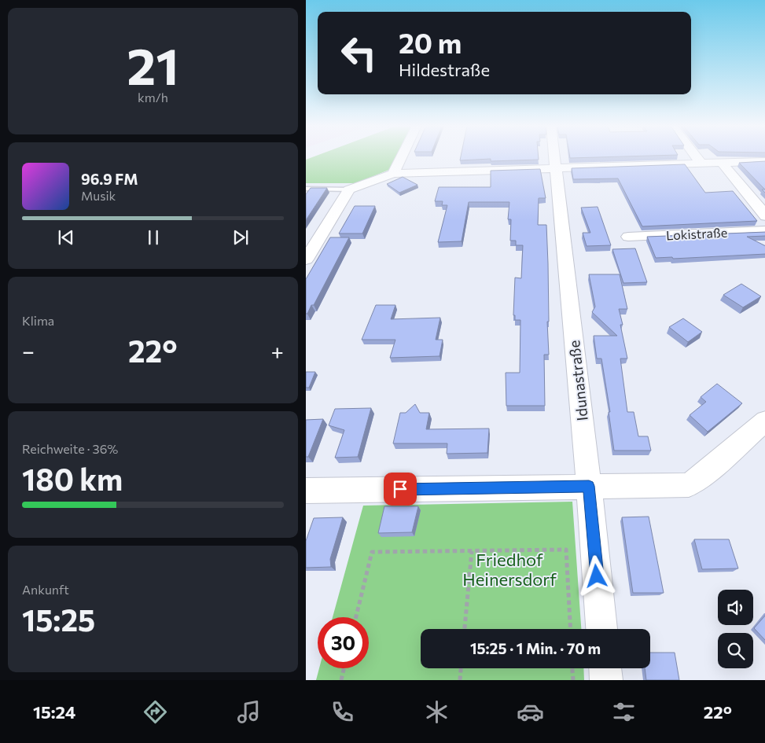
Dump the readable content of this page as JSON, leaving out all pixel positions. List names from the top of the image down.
{
  "streets": {
    "street": ["Lokistraße", "Idunastraße"]
  },
  "parks": ["Friedhof Heinersdorf"],
  "page": {
    "tile": [
      ["21", "km/h"],
      "Klima",
      ["Reichweite · 36%", "180 km"],
      ["Ankunft", "15:25"]
    ],
    "turn": ["20 m", "Hildestraße"],
    "song": ["96.9 FM", "Musik"],
    "heat": ["−", "22°", "+"],
    "limit": "30",
    "trip": "15:25 · 1 Min. · 70 m",
    "tabs": ["15:24", "22°"]
  }
}
